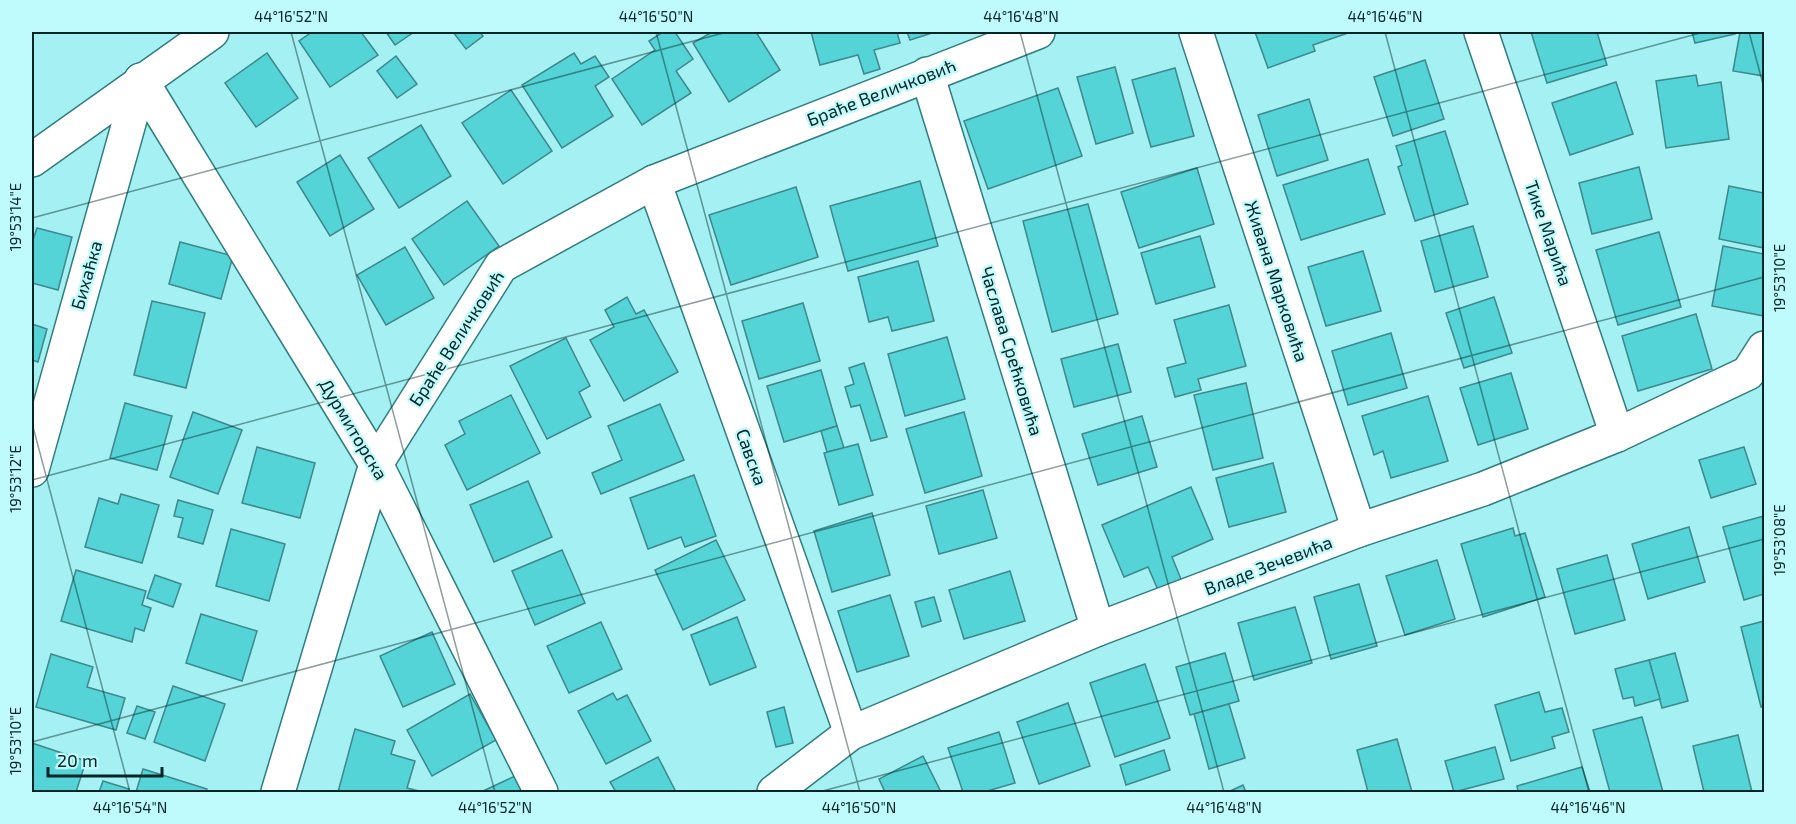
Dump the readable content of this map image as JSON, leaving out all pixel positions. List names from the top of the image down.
{
  "streets": {
    "street": [
      "Браће Величковић",
      "Тике Марића",
      "Бихаћка",
      "Живана Марковића",
      "Часлава Срећковића",
      "Дурмиторска",
      "Савска",
      "Владе Зечевића"
    ]
  },
  "crossings": [
    ["Браће Величковић", "Часлава Срећковића"],
    ["Браће Величковић", "Дурмиторска"],
    ["Браће Величковић", "Савска"],
    ["Тике Марића", "Владе Зечевића"],
    ["Бихаћка", "Дурмиторска"],
    ["Живана Марковића", "Владе Зечевића"],
    ["Часлава Срећковића", "Владе Зечевића"],
    ["Савска", "Владе Зечевића"]
  ],
  "scale_bar": "20 m",
  "coordinates": [
    "44°16'52\"N",
    "44°16'50\"N",
    "44°16'48\"N",
    "44°16'46\"N",
    "19°53'14\"E",
    "19°53'10\"E",
    "19°53'12\"E",
    "19°53'08\"E",
    "44°16'54\"N"
  ]
}
